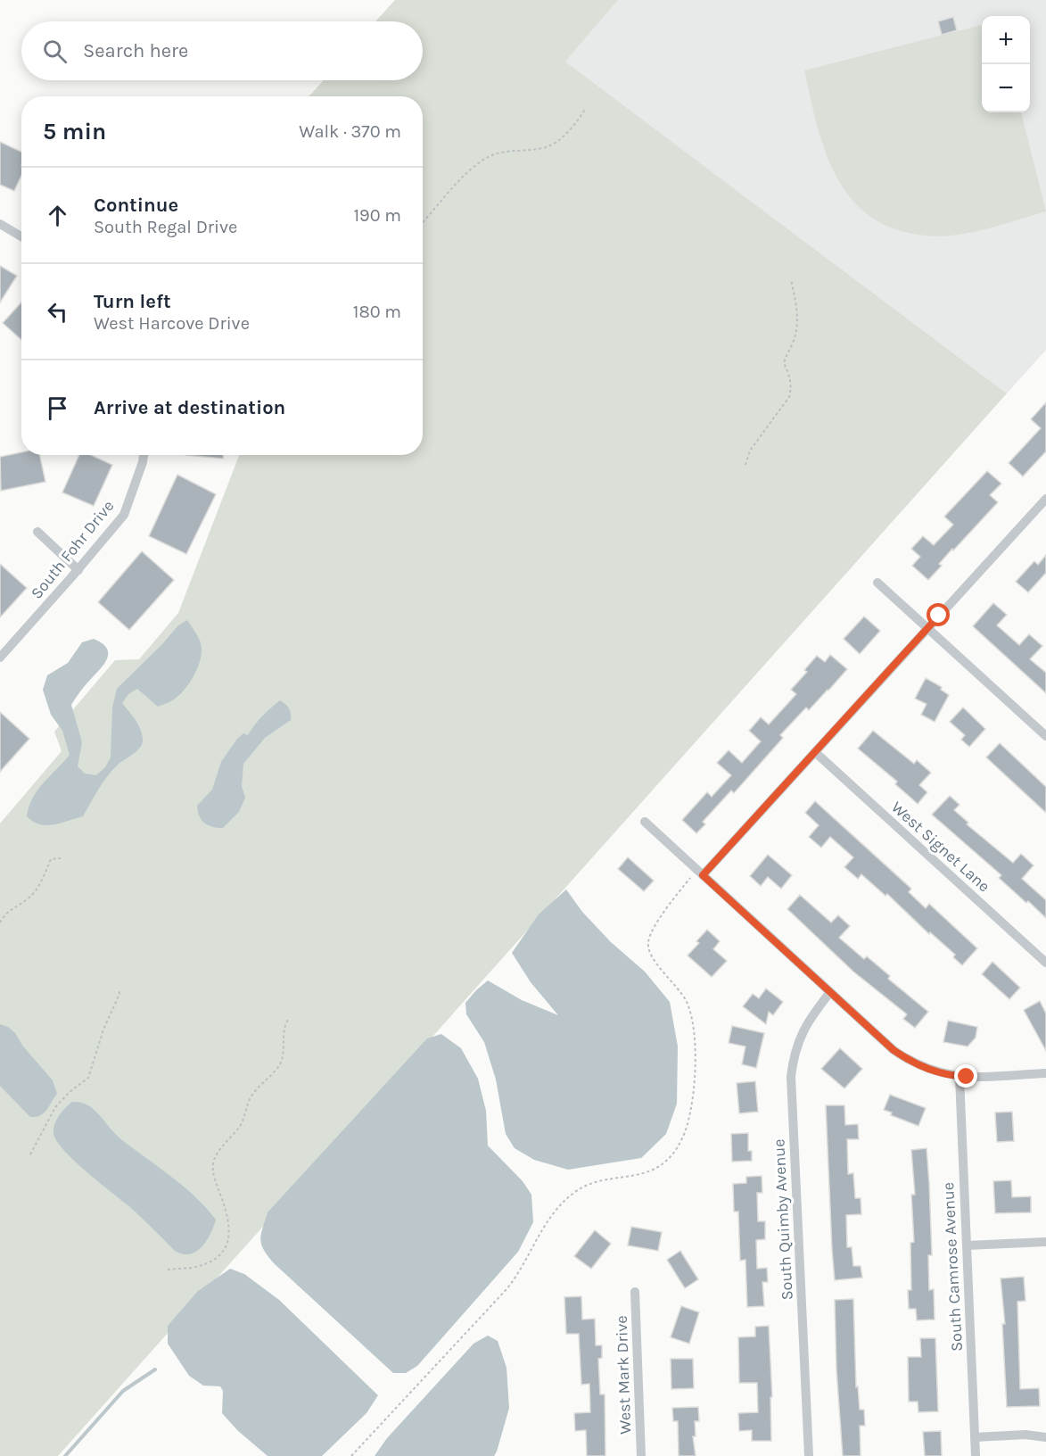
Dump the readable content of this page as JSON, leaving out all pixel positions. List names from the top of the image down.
{
  "streets": {
    "street": [
      "South Fohr Drive",
      "West Signet Lane",
      "South Quimby Avenue",
      "South Camrose Avenue",
      "West Mark Drive"
    ]
  },
  "page": {
    "map_buttons": ["+", "−"],
    "search": "Search here",
    "heading": ["5 min", "Walk · 370 m"],
    "list": [
      ["Continue", "South Regal Drive", "190 m"],
      ["Turn left", "West Harcove Drive", "180 m"],
      "Arrive at destination"
    ]
  }
}
